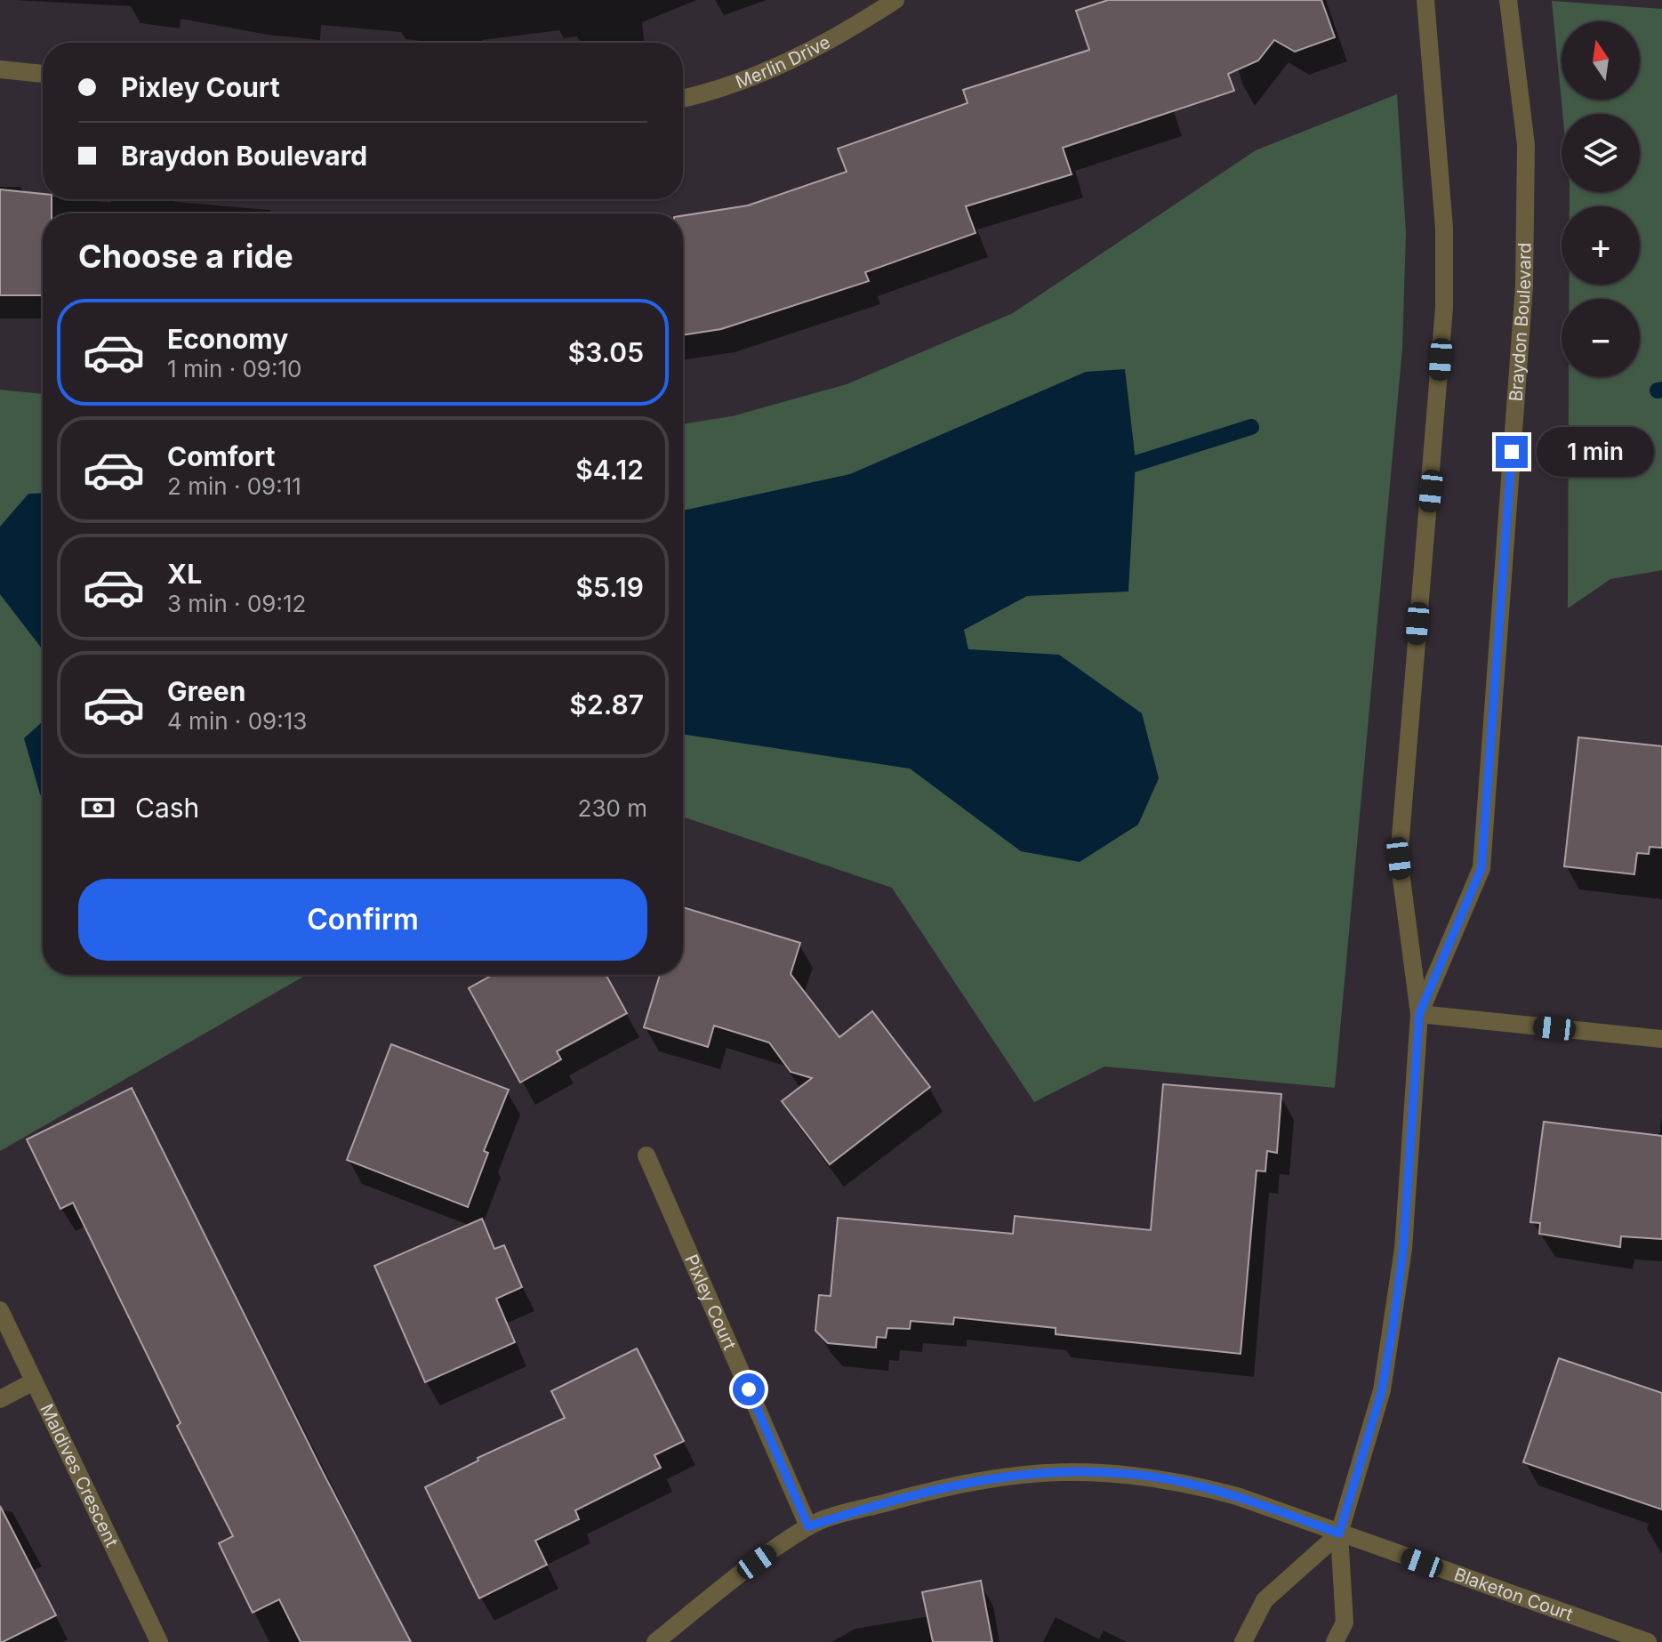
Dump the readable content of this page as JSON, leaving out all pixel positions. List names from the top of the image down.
{
  "streets": {
    "street": [
      "Merlin Drive",
      "Braydon Boulevard",
      "Pixley Court",
      "Maldives Crescent",
      "Blaketon Court"
    ]
  },
  "crossings": [
    ["Braydon Boulevard", "Blaketon Court"],
    ["Pixley Court", "Blaketon Court"]
  ],
  "north": "top",
  "page": {
    "map_buttons": ["+", "−"],
    "banner": ["Pixley Court", "Braydon Boulevard"],
    "heading": "Choose a ride",
    "list": [
      {
        "name": "Economy",
        "note": "1 min · 09:10",
        "value": "$3.05"
      },
      {
        "name": "Comfort",
        "note": "2 min · 09:11",
        "value": "$4.12"
      },
      {
        "name": "XL",
        "note": "3 min · 09:12",
        "value": "$5.19"
      },
      {
        "name": "Green",
        "note": "4 min · 09:13",
        "value": "$2.87"
      }
    ],
    "bubble": "1 min",
    "pay": ["Cash", "230 m"],
    "buttons": "Confirm"
  }
}
